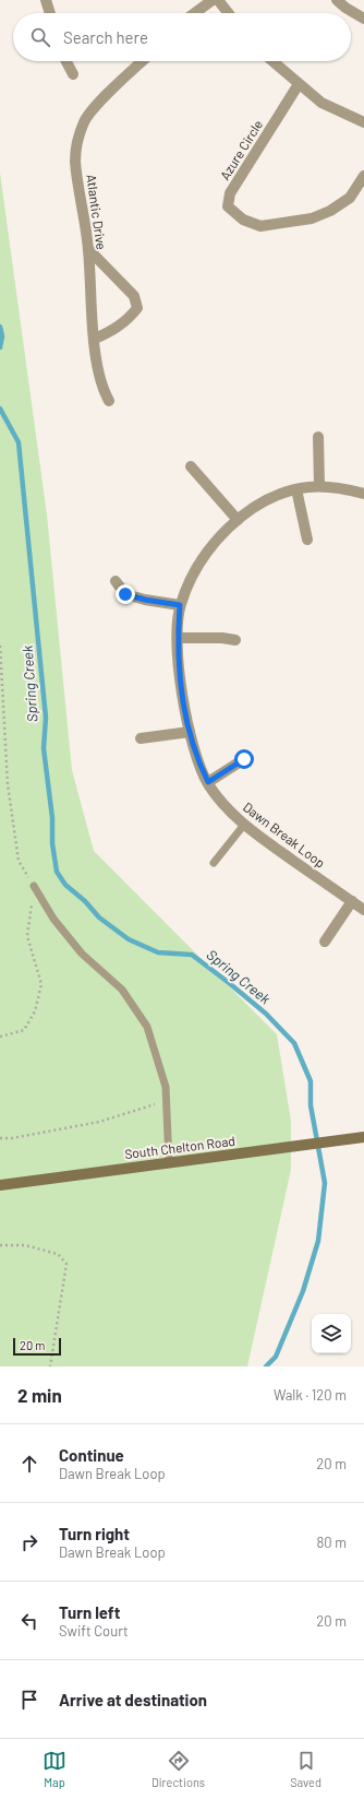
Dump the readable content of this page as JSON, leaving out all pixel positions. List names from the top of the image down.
{
  "streets": {
    "main road": ["South Chelton Road"],
    "street": ["Azure Circle", "Atlantic Drive", "Dawn Break Loop"]
  },
  "water": ["Spring Creek"],
  "scale_bar": "20 m",
  "page": {
    "search": "Search here",
    "scale": "20 m",
    "heading": ["2 min", "Walk · 120 m"],
    "list": [
      ["Continue", "Dawn Break Loop", "20 m"],
      ["Turn right", "Dawn Break Loop", "80 m"],
      ["Turn left", "Swift Court", "20 m"],
      "Arrive at destination"
    ],
    "nav": ["Map", "Directions", "Saved"]
  }
}
